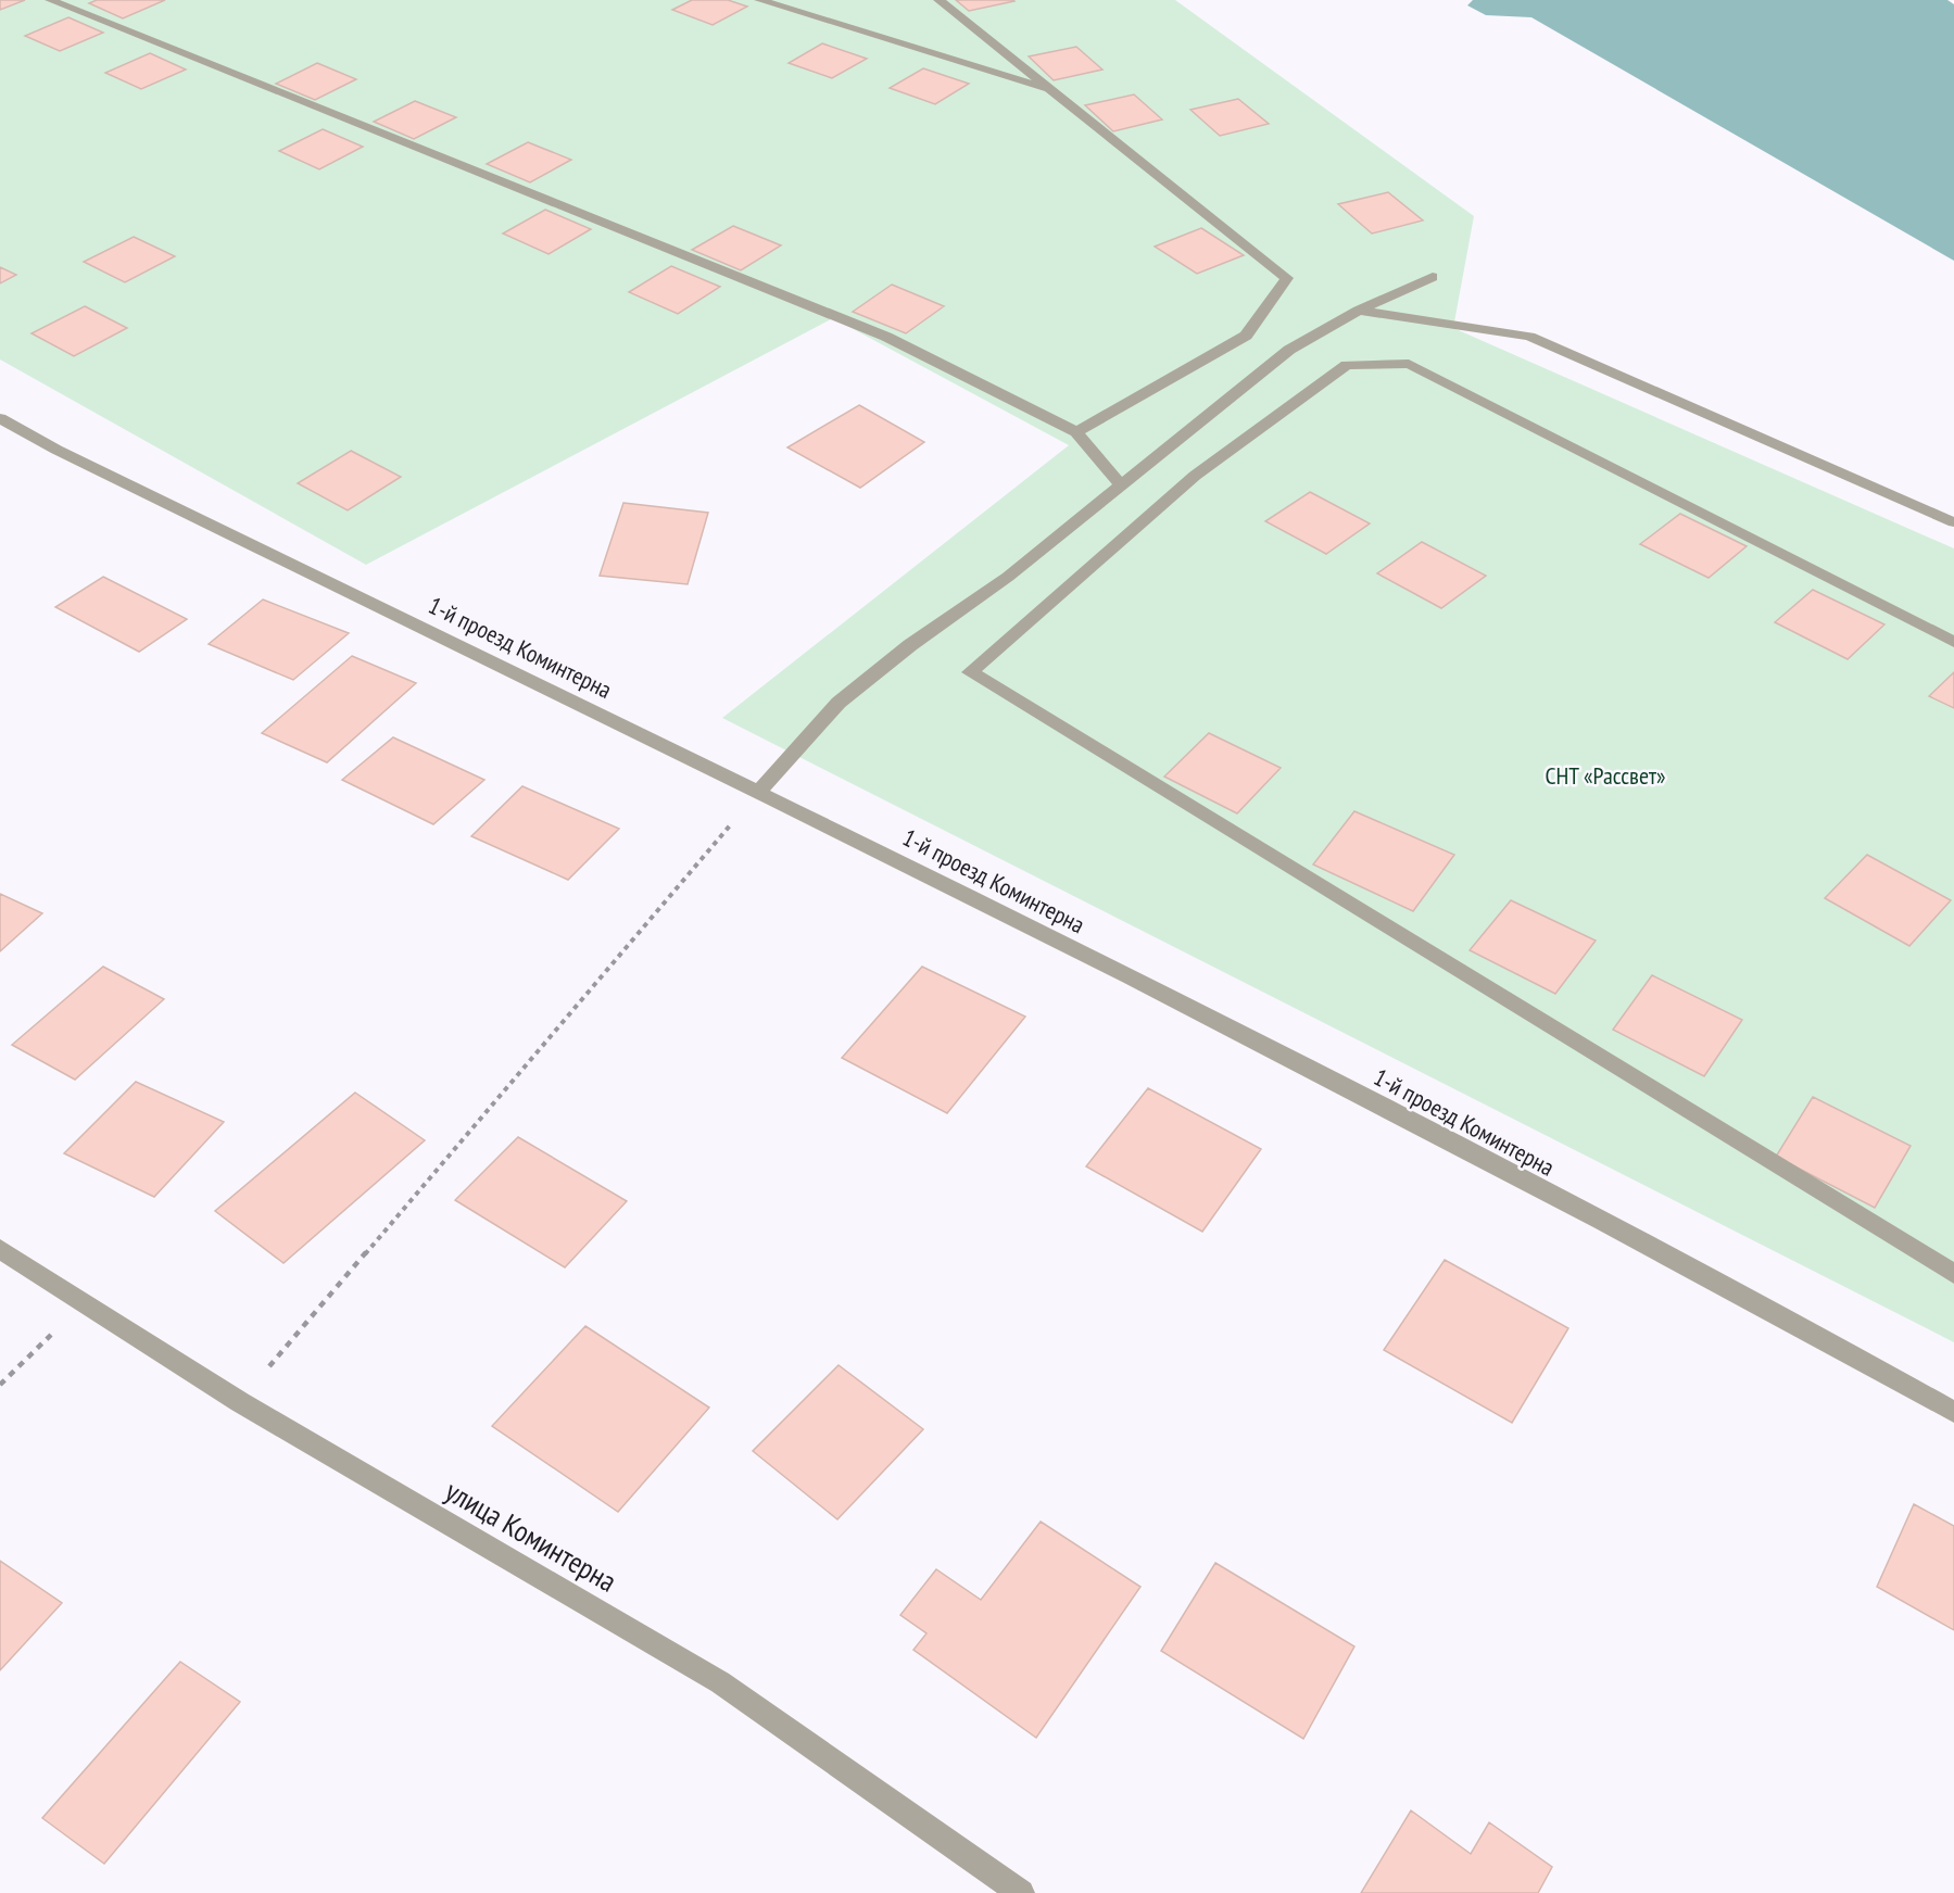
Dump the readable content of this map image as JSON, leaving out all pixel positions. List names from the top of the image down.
{
  "streets": {
    "street": ["1-й проезд Коминтерна", "улица Коминтерна"]
  },
  "parks": ["СНТ «Рассвет»"]
}
